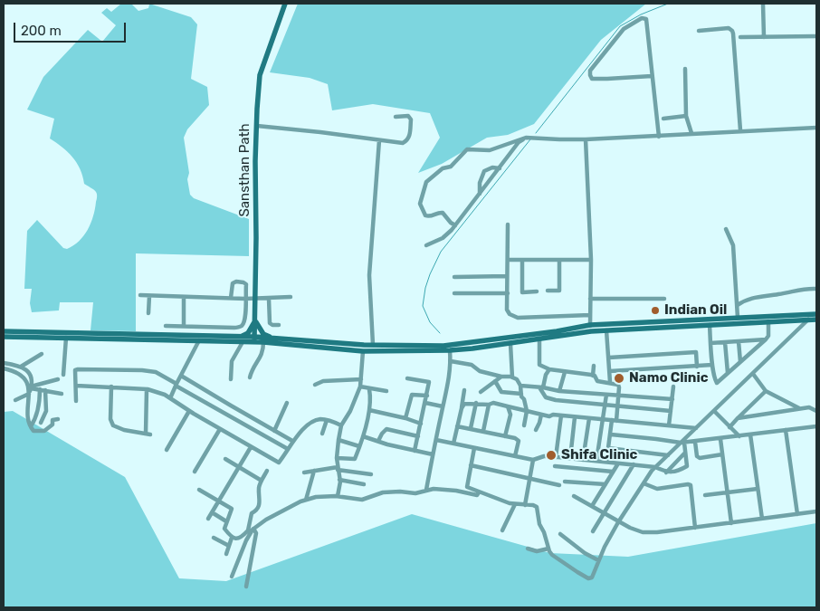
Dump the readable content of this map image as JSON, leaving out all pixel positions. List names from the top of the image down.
{
  "streets": {
    "main road": ["Sansthan Path"]
  },
  "places": ["Indian Oil", "Namo Clinic", "Shifa Clinic"],
  "scale_bar": "200 m"
}
